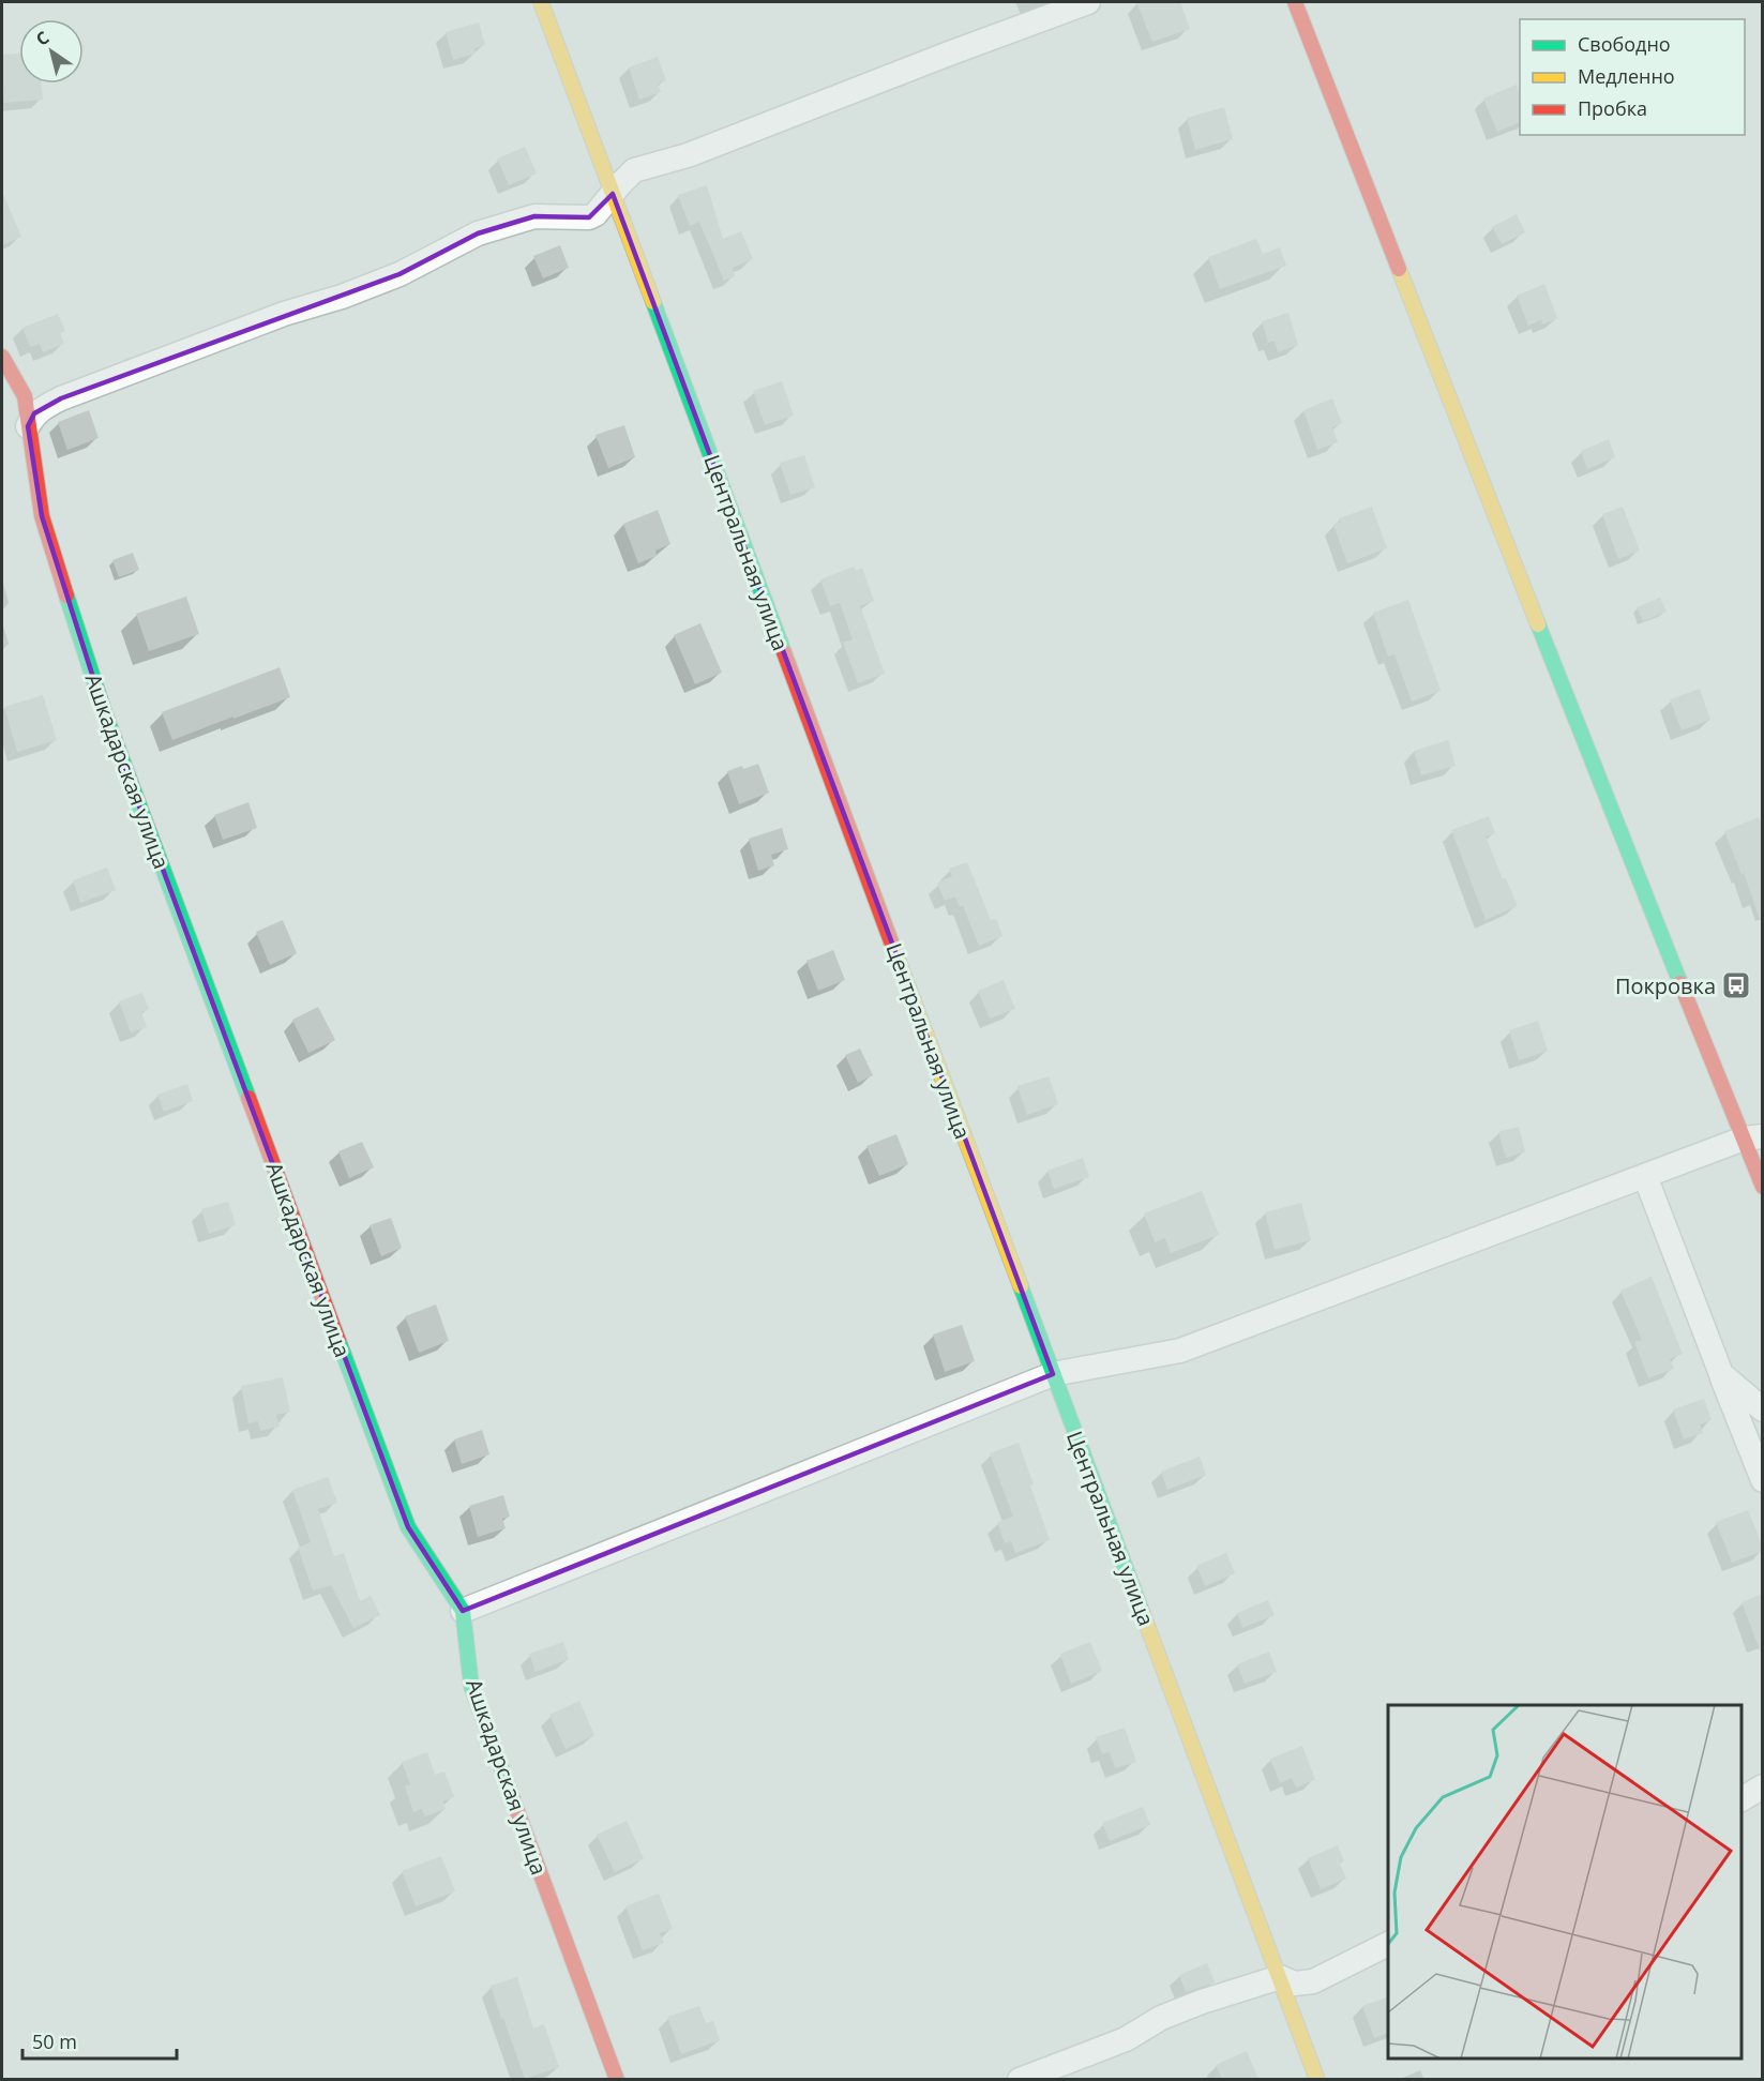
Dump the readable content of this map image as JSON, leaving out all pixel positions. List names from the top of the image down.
{
  "streets": {
    "street": ["Центральная улица", "Ашкадарская улица"]
  },
  "places": {
    "bus stop": ["Покровка"]
  },
  "legend": ["Свободно", "Медленно", "Пробка"],
  "scale_bar": "50 m",
  "north": "top left"
}
